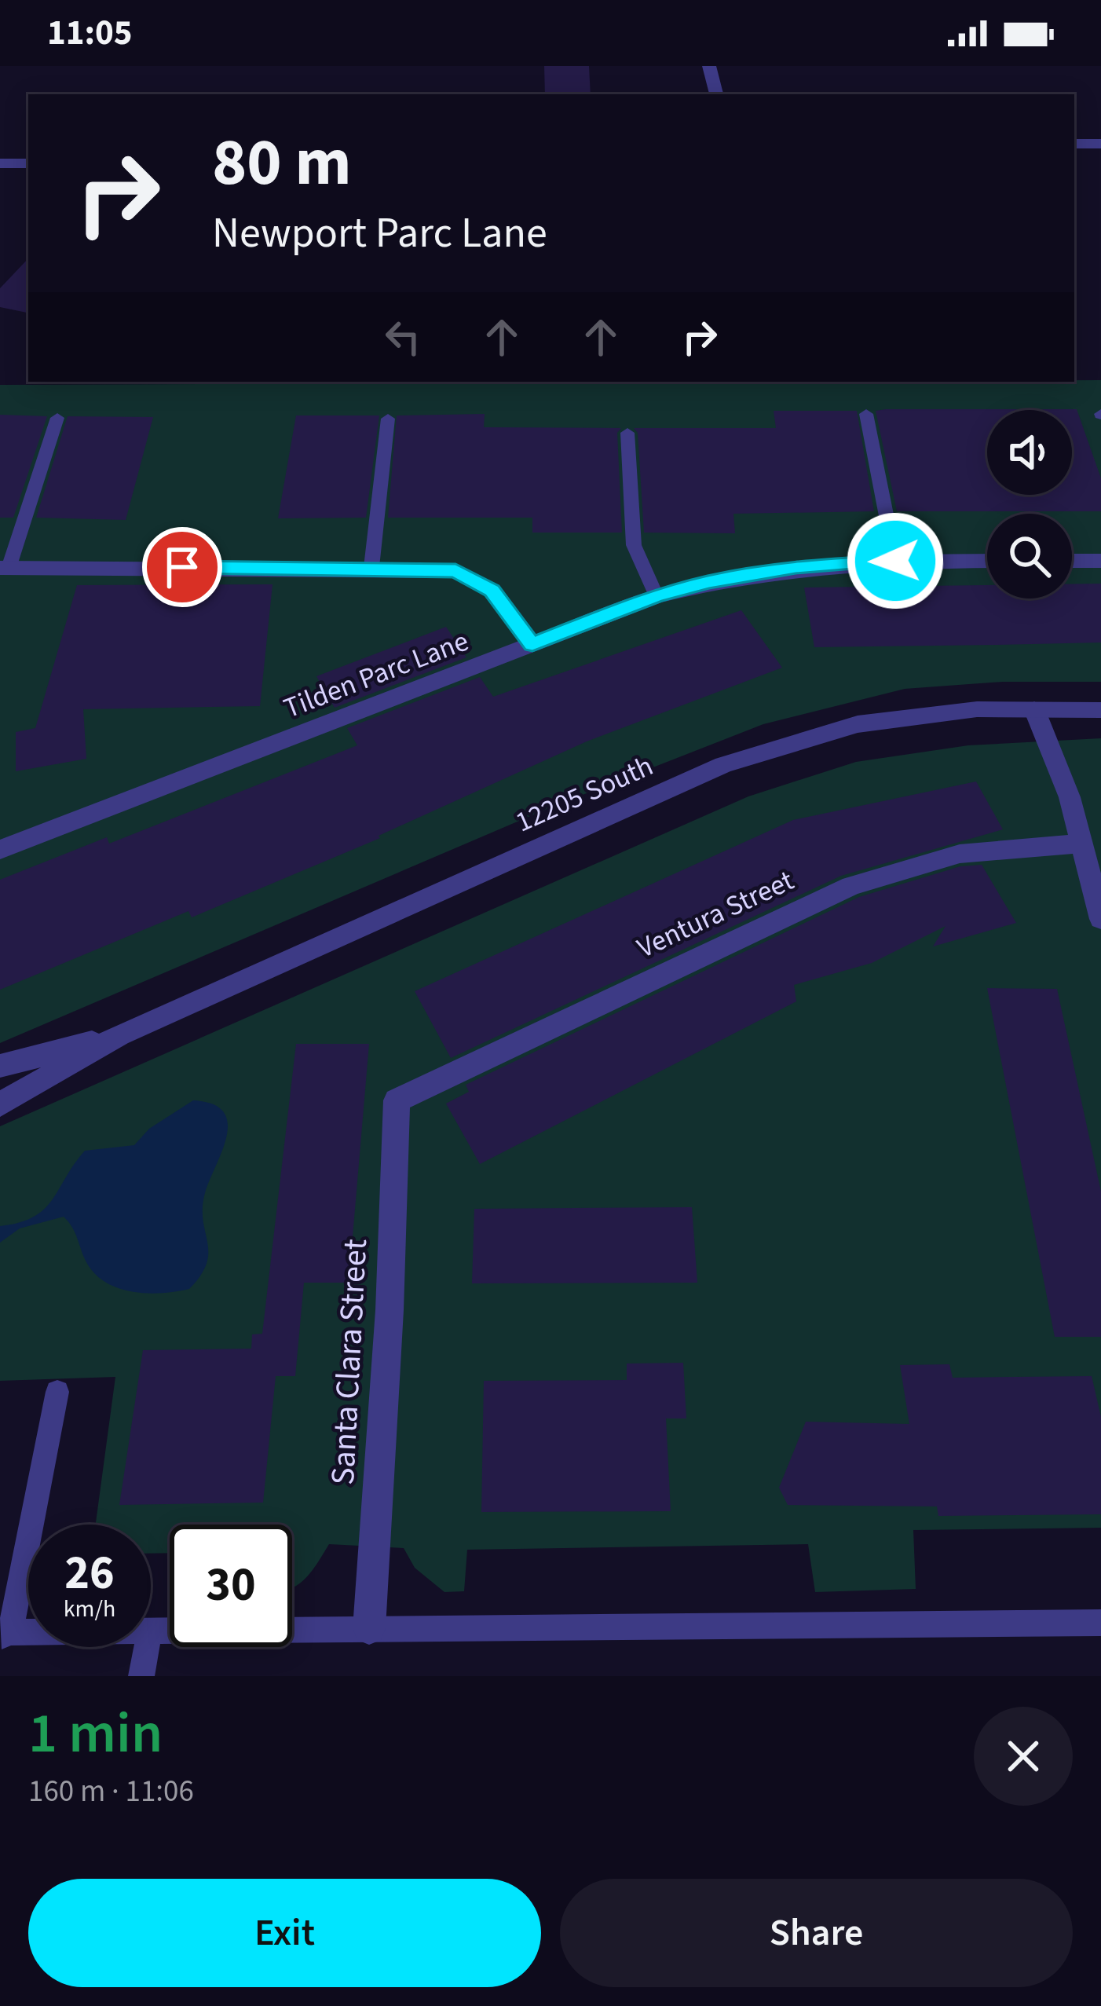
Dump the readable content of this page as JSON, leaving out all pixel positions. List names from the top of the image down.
{
  "streets": {
    "street": [
      "Tilden Parc Lane",
      "12205 South",
      "Ventura Street",
      "Santa Clara Street"
    ]
  },
  "crossings": [
    ["Ventura Street", "Santa Clara Street"]
  ],
  "page": {
    "status": "11:05",
    "turn": ["80 m", "Newport Parc Lane"],
    "speed": "26 km/h",
    "limit": "30",
    "heading": ["1 min", "160 m · 11:06"],
    "buttons": ["Exit", "Share"]
  }
}
